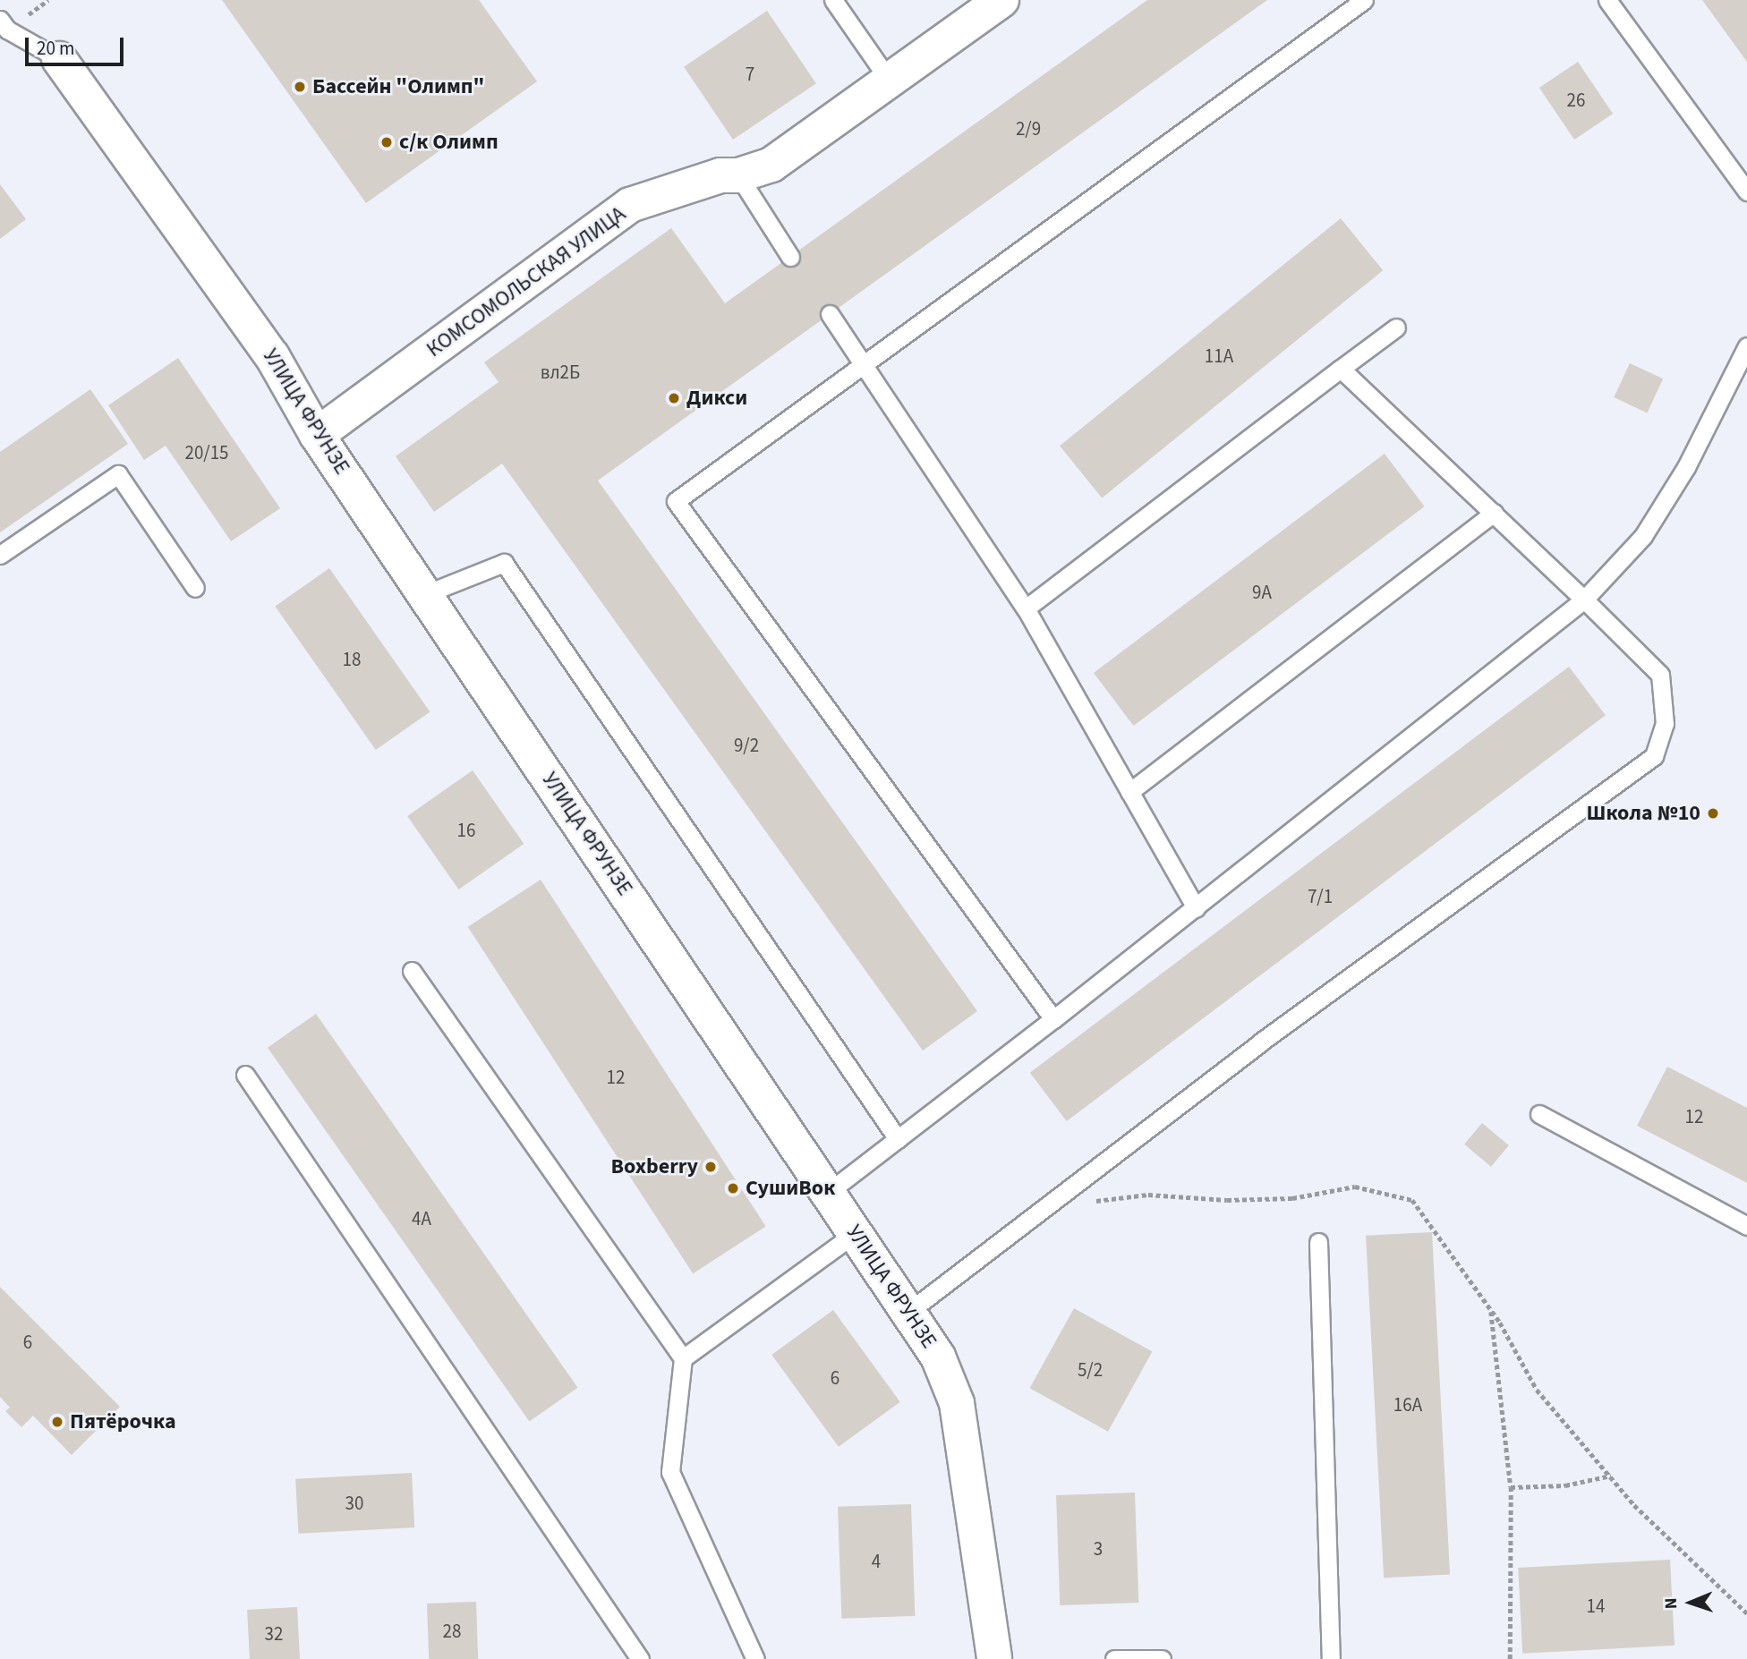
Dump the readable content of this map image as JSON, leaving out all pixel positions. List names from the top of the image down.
{
  "streets": {
    "street": ["КОМСОМОЛЬСКАЯ УЛИЦА", "УЛИЦА ФРУНЗЕ"]
  },
  "crossings": [
    ["КОМСОМОЛЬСКАЯ УЛИЦА", "УЛИЦА ФРУНЗЕ"]
  ],
  "places": [
    "Бассейн \"Олимп\"",
    "с/к Олимп",
    "Дикси",
    "Школа №10",
    "Boxberry",
    "СушиВок",
    "Пятёрочка"
  ],
  "house_numbers": [
    "7",
    "26",
    "2/9",
    "11А",
    "вл2Б",
    "20/15",
    "9А",
    "18",
    "9/2",
    "16",
    "7/1",
    "12",
    "12",
    "4А",
    "6",
    "5/2",
    "6",
    "16А",
    "30",
    "3",
    "4",
    "14",
    "28",
    "32"
  ],
  "scale_bar": "20 m",
  "north": "left"
}
